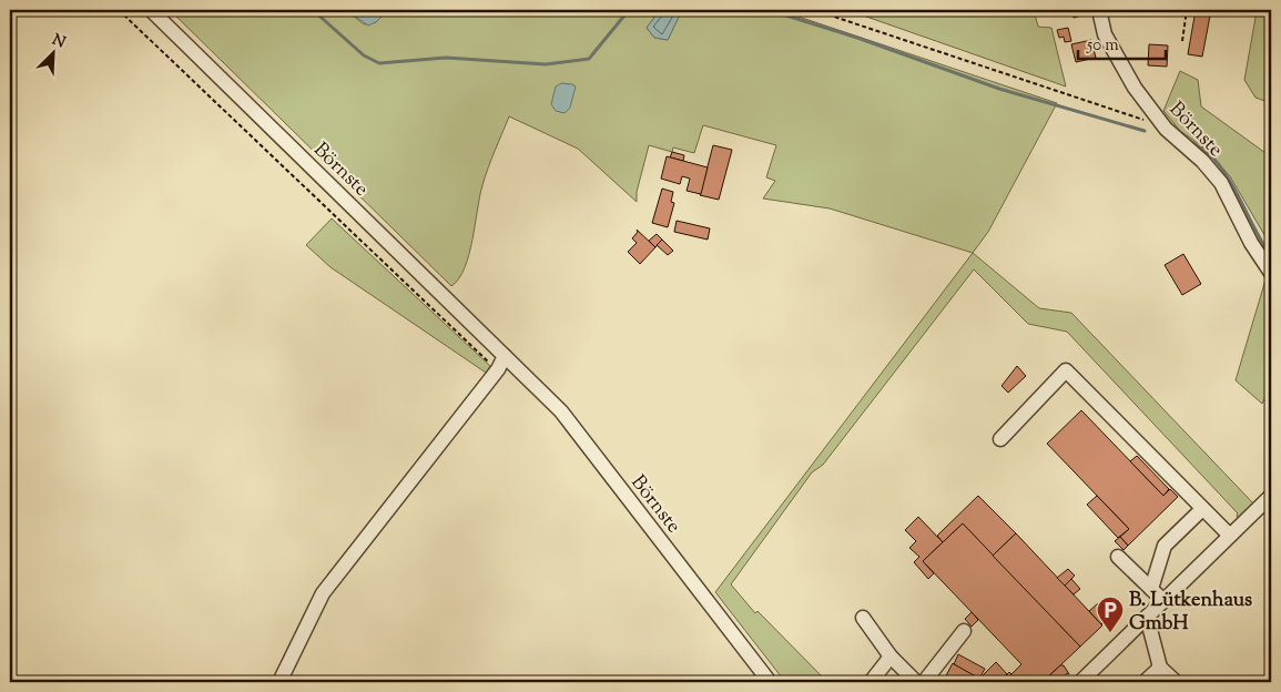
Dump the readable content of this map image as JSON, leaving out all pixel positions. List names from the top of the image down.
{
  "streets": {
    "street": ["Börnste"]
  },
  "places": {
    "parking": ["B. Lütkenhaus GmbH"]
  },
  "scale_bar": "50 m",
  "north": "top right"
}
